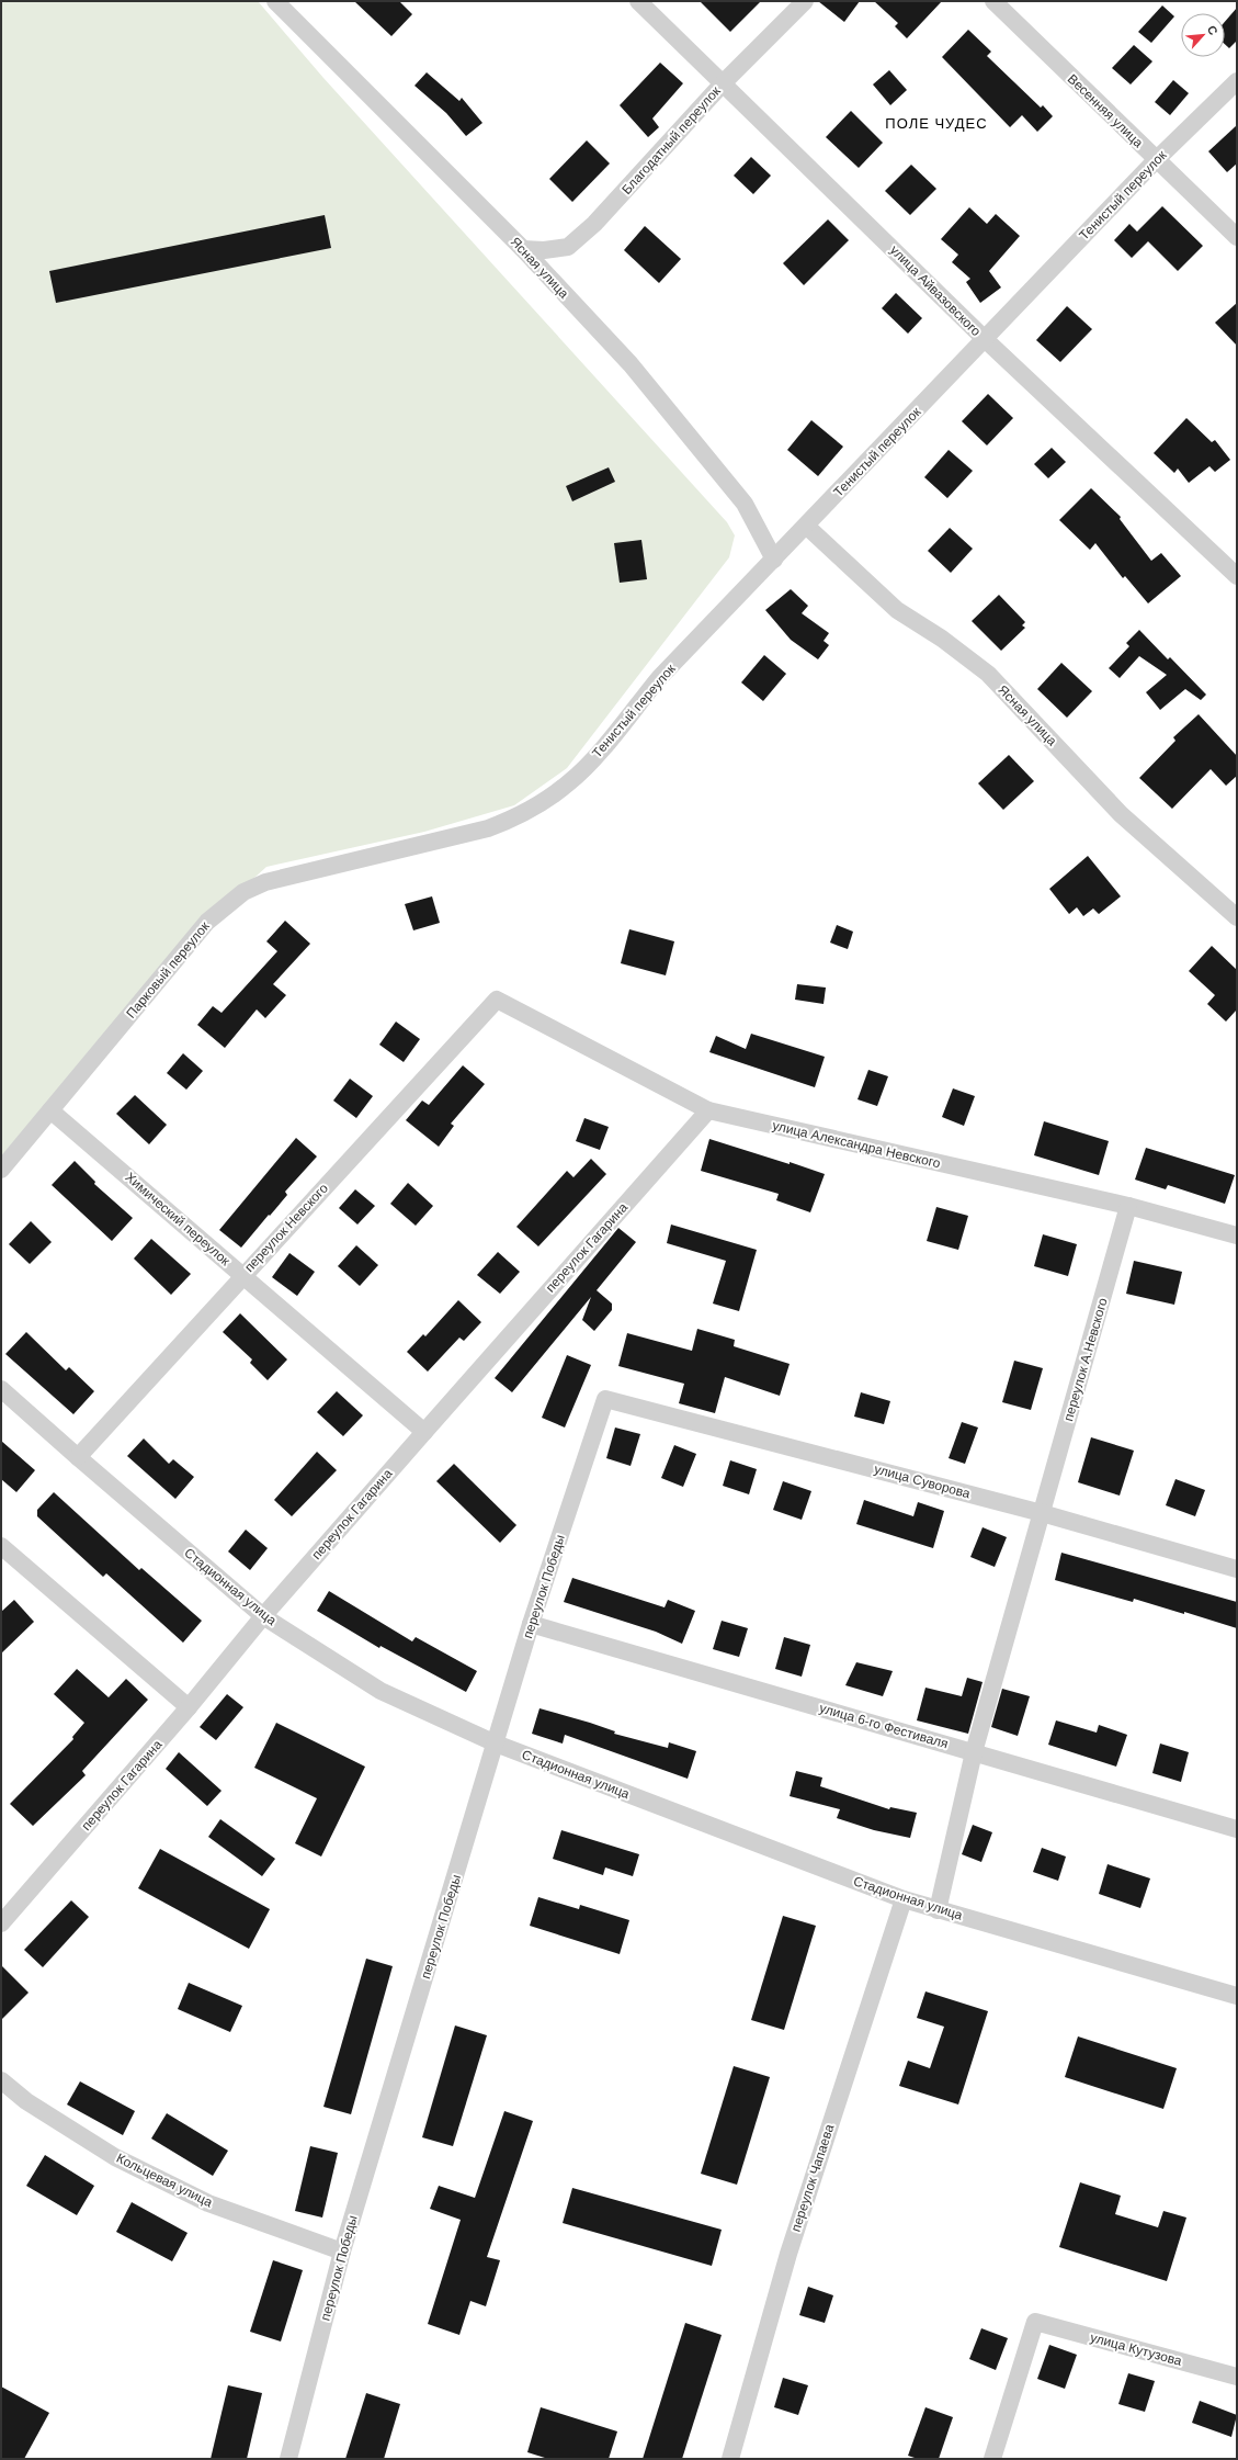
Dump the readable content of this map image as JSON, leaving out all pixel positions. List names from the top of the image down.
{
  "streets": {
    "street": [
      "Весенняя улица",
      "Благодатный переулок",
      "Тенистый переулок",
      "Ясная улица",
      "улица Айвазовского",
      "Парковый переулок",
      "улица Александра Невского",
      "Химический переулок",
      "переулок Невского",
      "переулок Гагарина",
      "переулок А.Невского",
      "улица Суворова",
      "Стадионная улица",
      "переулок Победы",
      "улица 6-го Фестиваля",
      "переулок Чапаева",
      "Кольцевая улица",
      "улица Кутузова"
    ]
  },
  "crossings": [
    ["Весенняя улица", "Тенистый переулок"],
    ["Благодатный переулок", "Ясная улица"],
    ["Благодатный переулок", "улица Айвазовского"],
    ["Тенистый переулок", "Ясная улица"],
    ["Тенистый переулок", "улица Айвазовского"],
    ["Тенистый переулок", "Парковый переулок"],
    ["Парковый переулок", "Химический переулок"],
    ["улица Александра Невского", "переулок Невского"],
    ["улица Александра Невского", "переулок Гагарина"],
    ["улица Александра Невского", "переулок А.Невского"],
    ["Химический переулок", "переулок Невского"],
    ["Химический переулок", "переулок Гагарина"],
    ["переулок Невского", "Стадионная улица"],
    ["переулок Гагарина", "Стадионная улица"],
    ["переулок А.Невского", "улица Суворова"],
    ["переулок А.Невского", "Стадионная улица"],
    ["переулок А.Невского", "улица 6-го Фестиваля"],
    ["улица Суворова", "переулок Победы"],
    ["Стадионная улица", "переулок Победы"],
    ["Стадионная улица", "переулок Чапаева"],
    ["переулок Победы", "улица 6-го Фестиваля"],
    ["переулок Победы", "Кольцевая улица"]
  ],
  "districts": ["ПОЛЕ ЧУДЕС"],
  "north": "top right"
}
